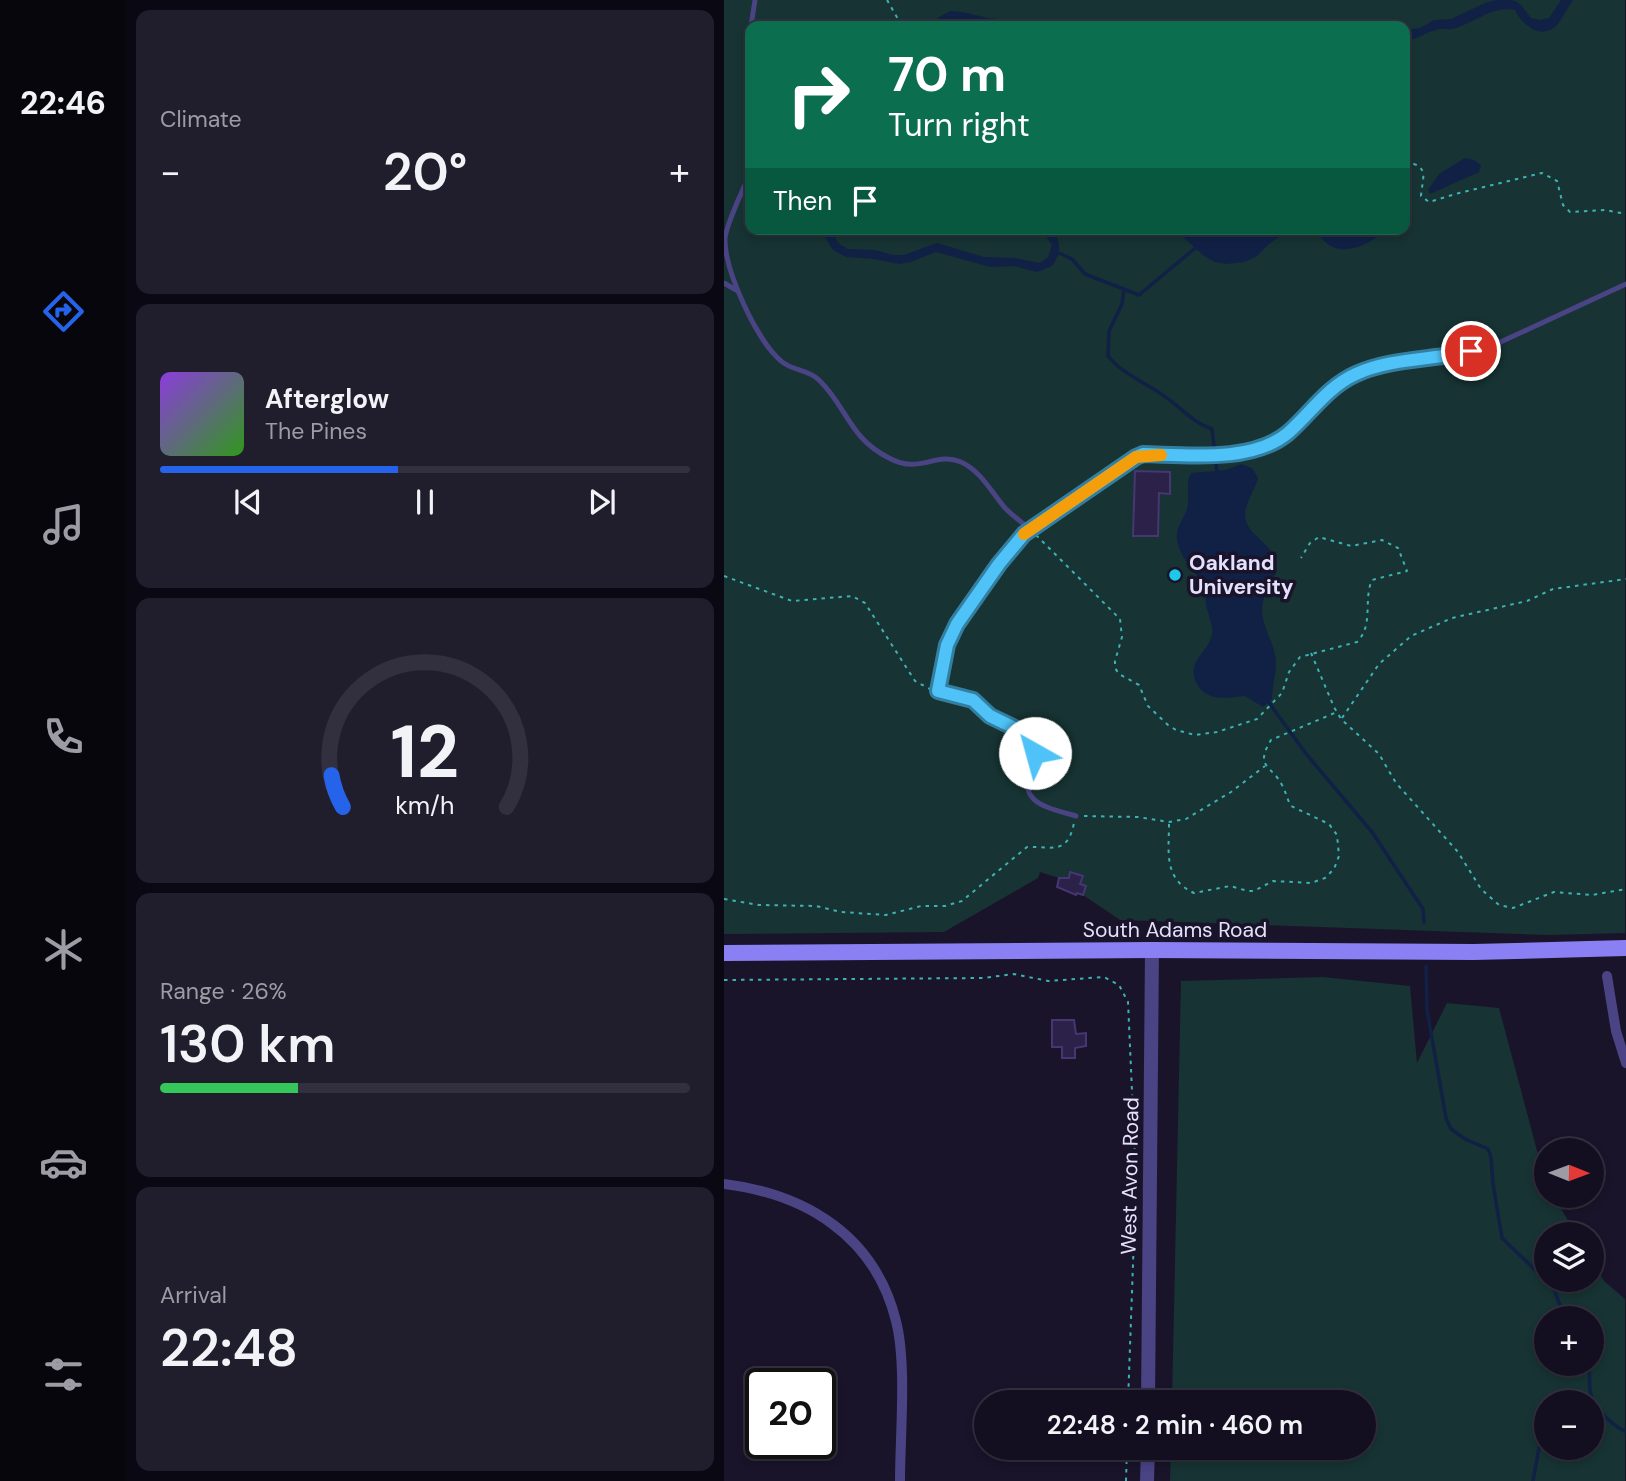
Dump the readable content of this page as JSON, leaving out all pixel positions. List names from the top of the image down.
{
  "streets": {
    "main road": ["South Adams Road"],
    "street": ["West Avon Road"]
  },
  "crossings": [
    ["South Adams Road", "West Avon Road"]
  ],
  "places": ["Oakland University"],
  "north": "right",
  "page": {
    "tabs": "22:46",
    "tile": [
      "Climate",
      ["Range · 26%", "130 km"],
      ["Arrival", "22:48"]
    ],
    "turn": ["70 m", "Turn right"],
    "heat": ["−", "20°", "+"],
    "then": "Then",
    "song": ["Afterglow", "The Pines"],
    "map_buttons": ["+", "−"],
    "limit": "20",
    "trip": "22:48 · 2 min · 460 m",
    "gauge": ["12", "km/h"]
  }
}
